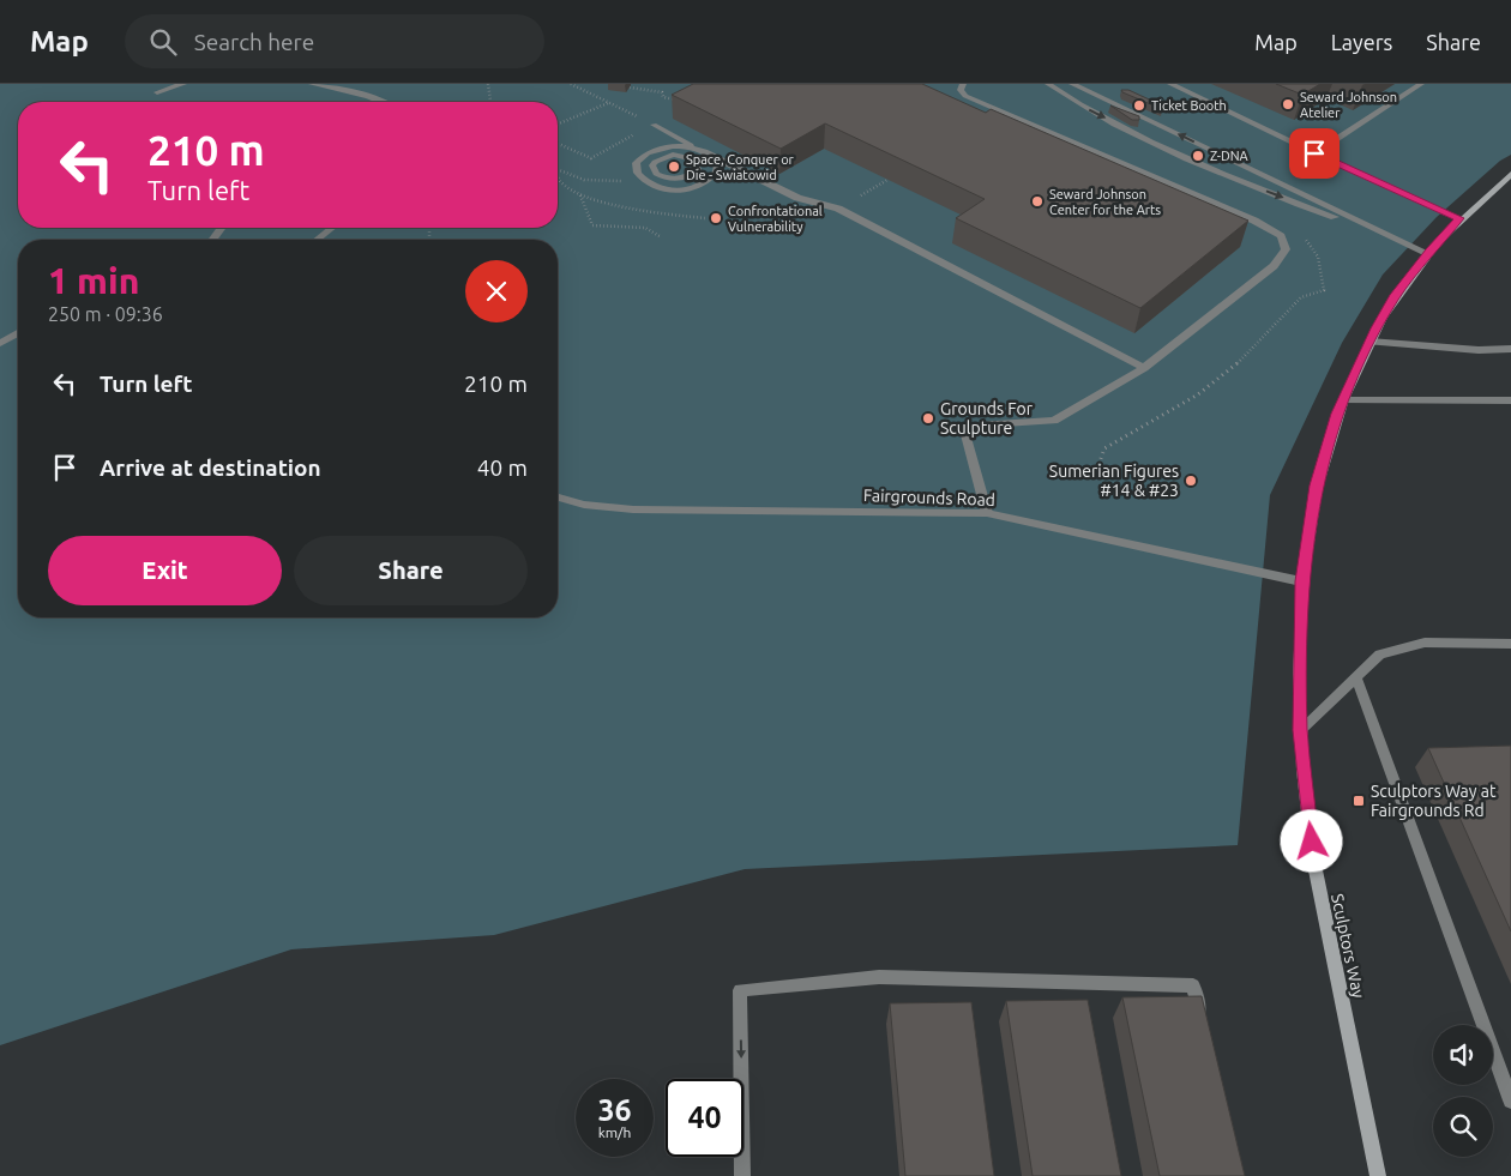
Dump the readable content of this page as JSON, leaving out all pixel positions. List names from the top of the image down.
{
  "streets": {
    "street": ["Fairgrounds Road", "Sculptors Way"]
  },
  "crossings": [
    ["Fairgrounds Road", "Sculptors Way"]
  ],
  "places": {
    "other": [
      "Seward Johnson Atelier",
      "Ticket Booth",
      "Z-DNA",
      "Space, Conquer or Die - Swiatowid",
      "Seward Johnson Center for the Arts",
      "Confrontational Vulnerability",
      "Grounds For Sculpture",
      "Sumerian Figures #14 & #23"
    ],
    "transit": ["Sculptors Way at Fairgrounds Rd"]
  },
  "page": {
    "header": "Map",
    "search": "Search here",
    "nav": ["Map", "Layers", "Share"],
    "turn": ["210 m", "Turn left"],
    "heading": ["1 min", "250 m · 09:36"],
    "list": [
      {
        "name": "Turn left",
        "value": "210 m"
      },
      {
        "name": "Arrive at destination",
        "value": "40 m"
      }
    ],
    "buttons": ["Exit", "Share"],
    "speed": "36 km/h",
    "limit": "40"
  }
}
